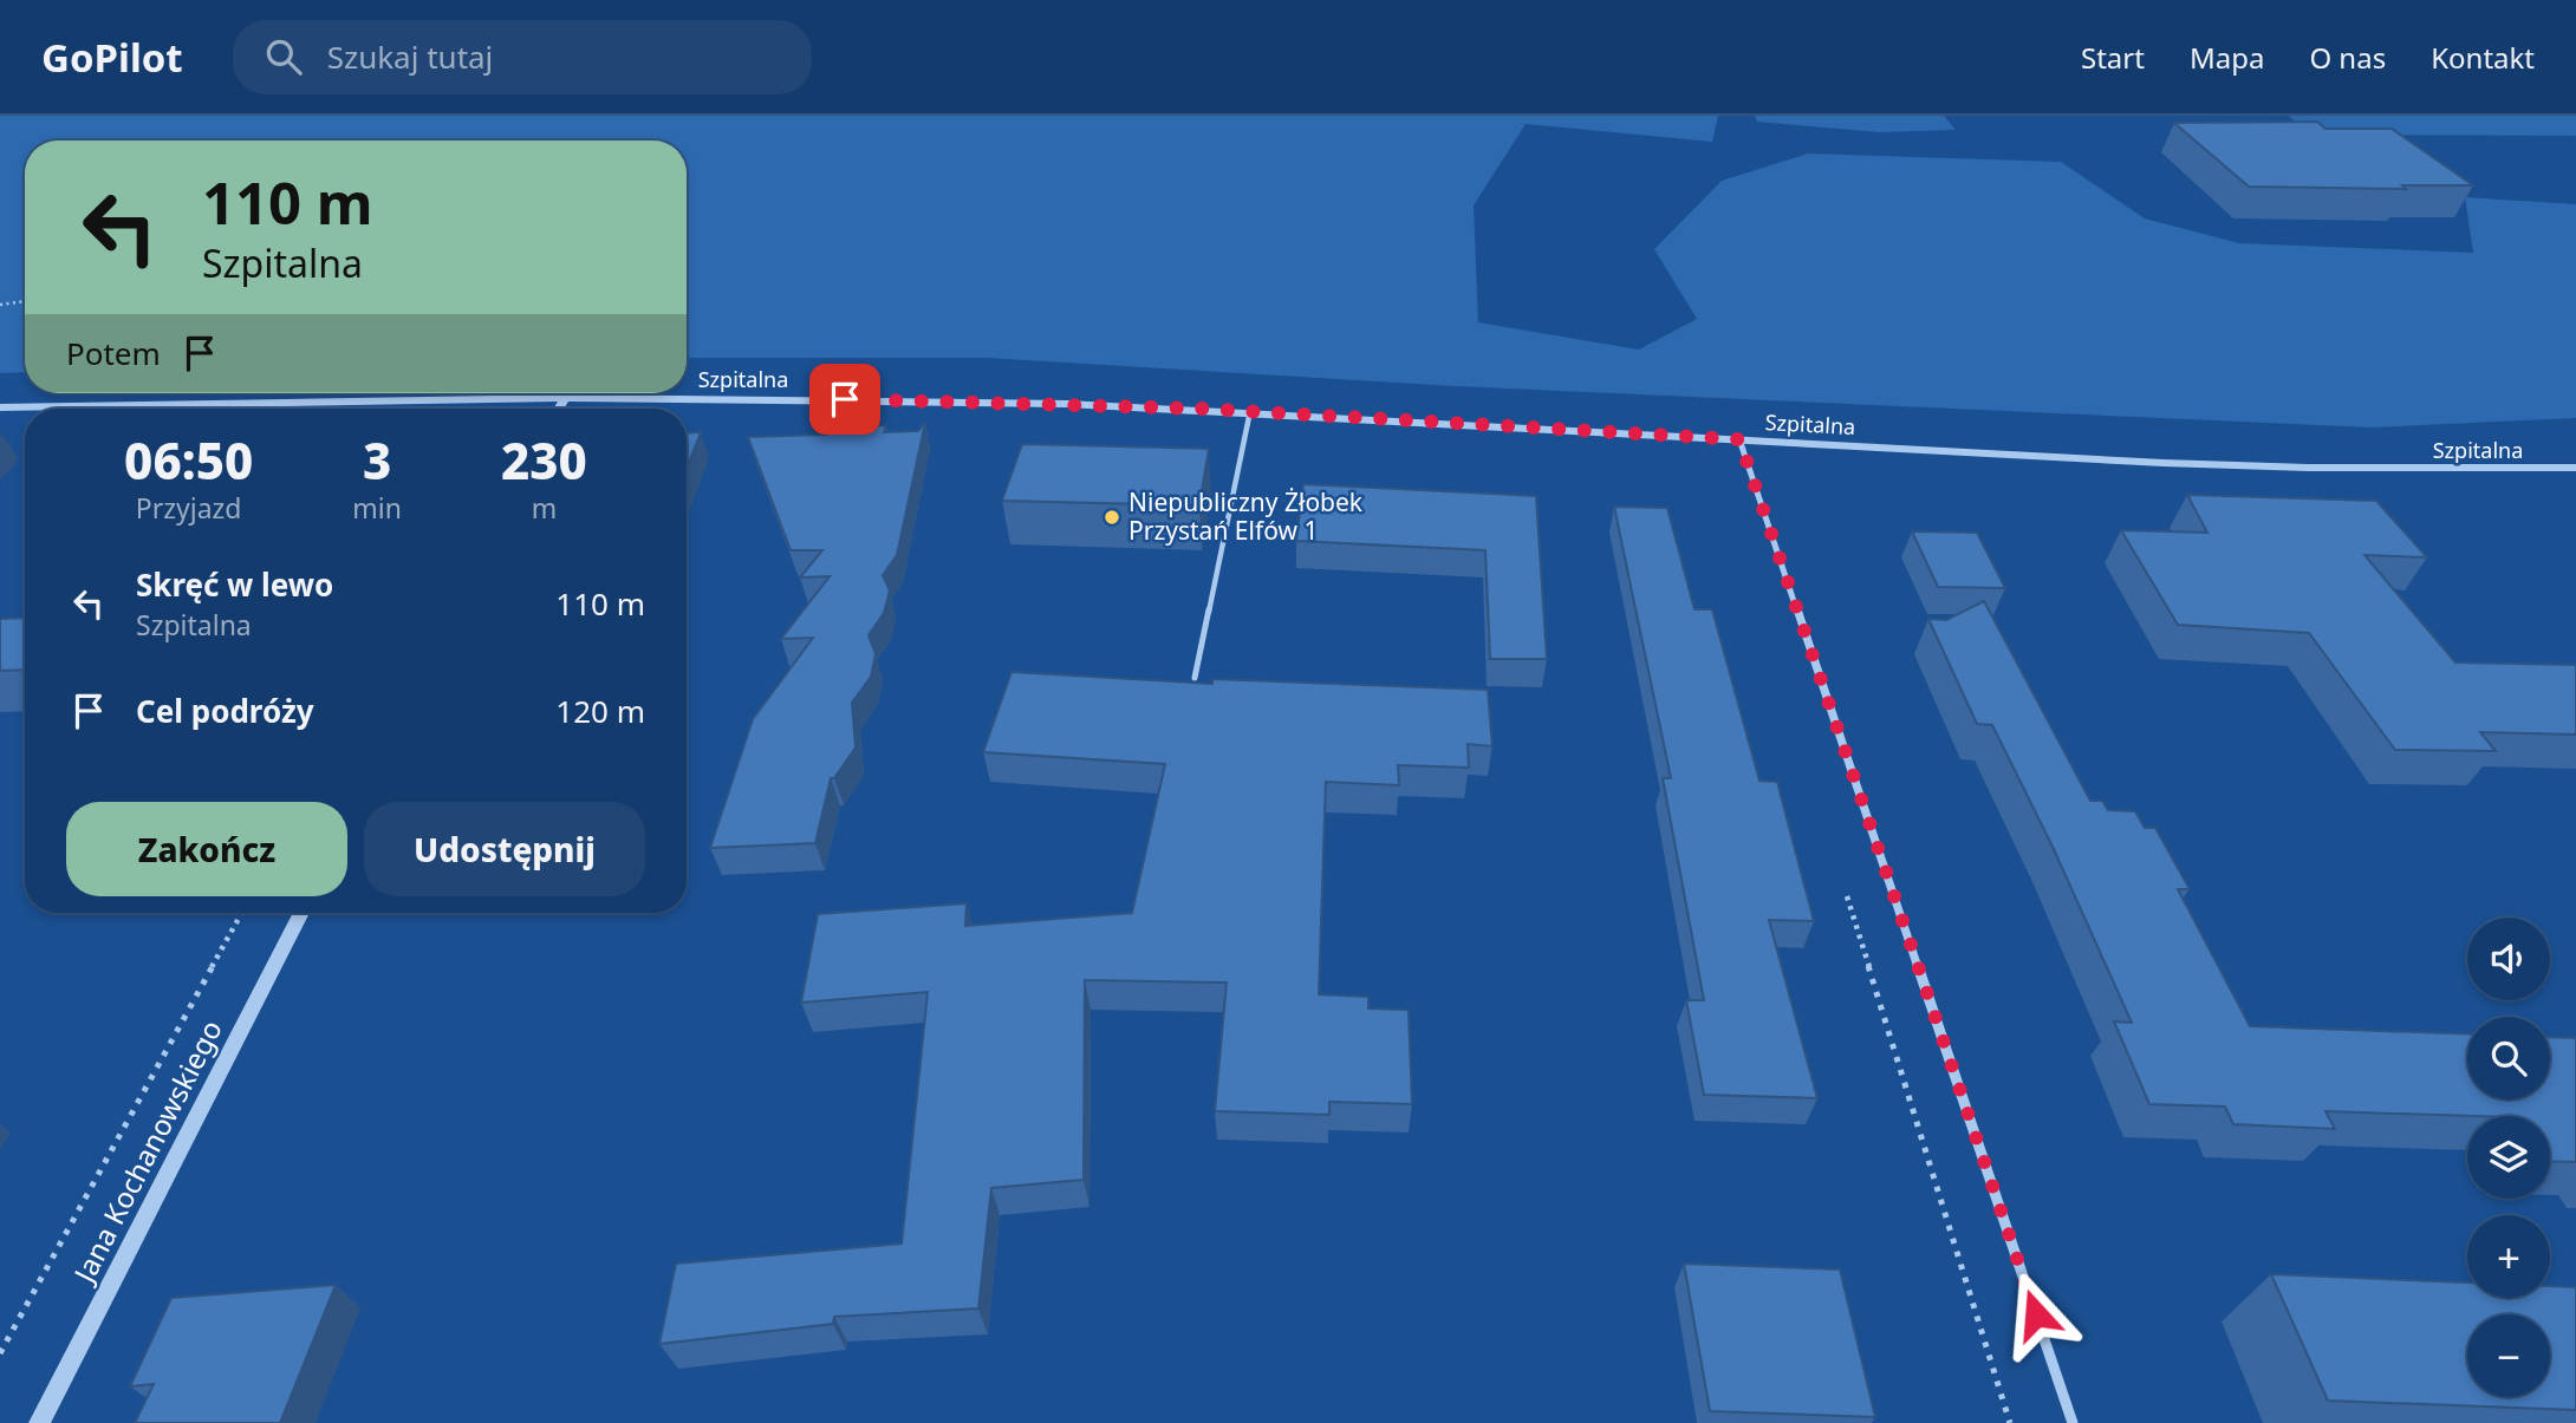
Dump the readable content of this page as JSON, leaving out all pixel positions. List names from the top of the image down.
{
  "streets": {
    "street": ["Szpitalna", "Jana Kochanowskiego"]
  },
  "places": ["Niepubliczny Żłobek Przystań Elfów 1"],
  "page": {
    "header": "GoPilot",
    "search": "Szukaj tutaj",
    "nav": [
      "Start",
      "Mapa",
      "O nas",
      "Kontakt"
    ],
    "turn": ["110 m", "Szpitalna"],
    "then": "Potem",
    "eta": [
      "06:50",
      "Przyjazd",
      "3",
      "min",
      "230",
      "m"
    ],
    "list": [
      {
        "name": "Skręć w lewo",
        "note": "Szpitalna",
        "value": "110 m"
      },
      {
        "name": "Cel podróży",
        "value": "120 m"
      }
    ],
    "buttons": ["Zakończ", "Udostępnij"],
    "map_buttons": ["+", "−"]
  }
}
